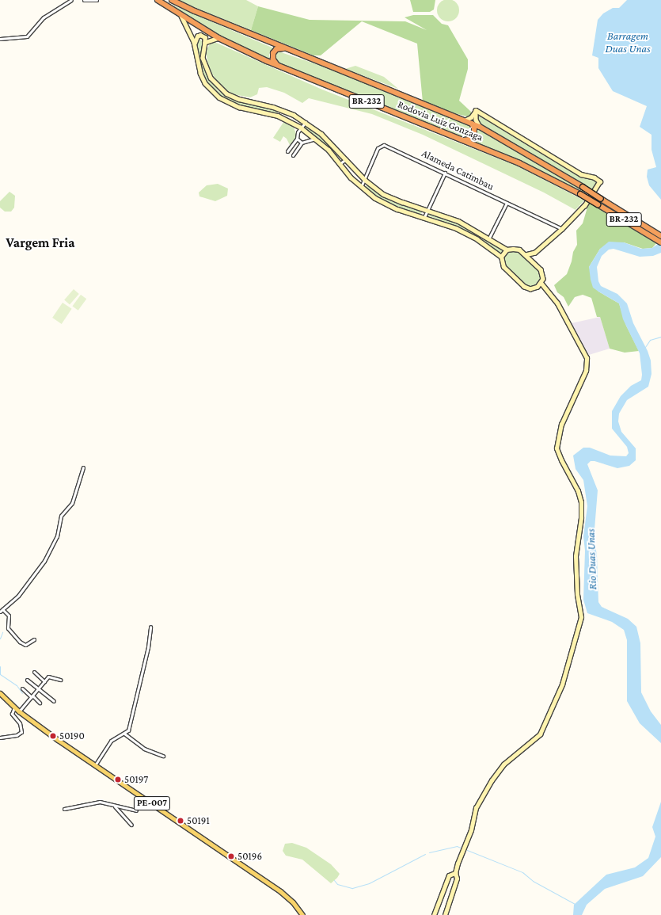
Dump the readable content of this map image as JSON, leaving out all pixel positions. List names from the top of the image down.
{
  "streets": {
    "highway": ["BR-232", "Rodovia Luiz Gonzaga"],
    "main road": ["PE-007"],
    "street": ["Alameda Catimbau"]
  },
  "districts": ["Vargem Fria"],
  "water": ["Barragem Duas Unas", "Rio Duas Unas"],
  "places": [
    "50190",
    "50197",
    "50191",
    "50196"
  ]
}
